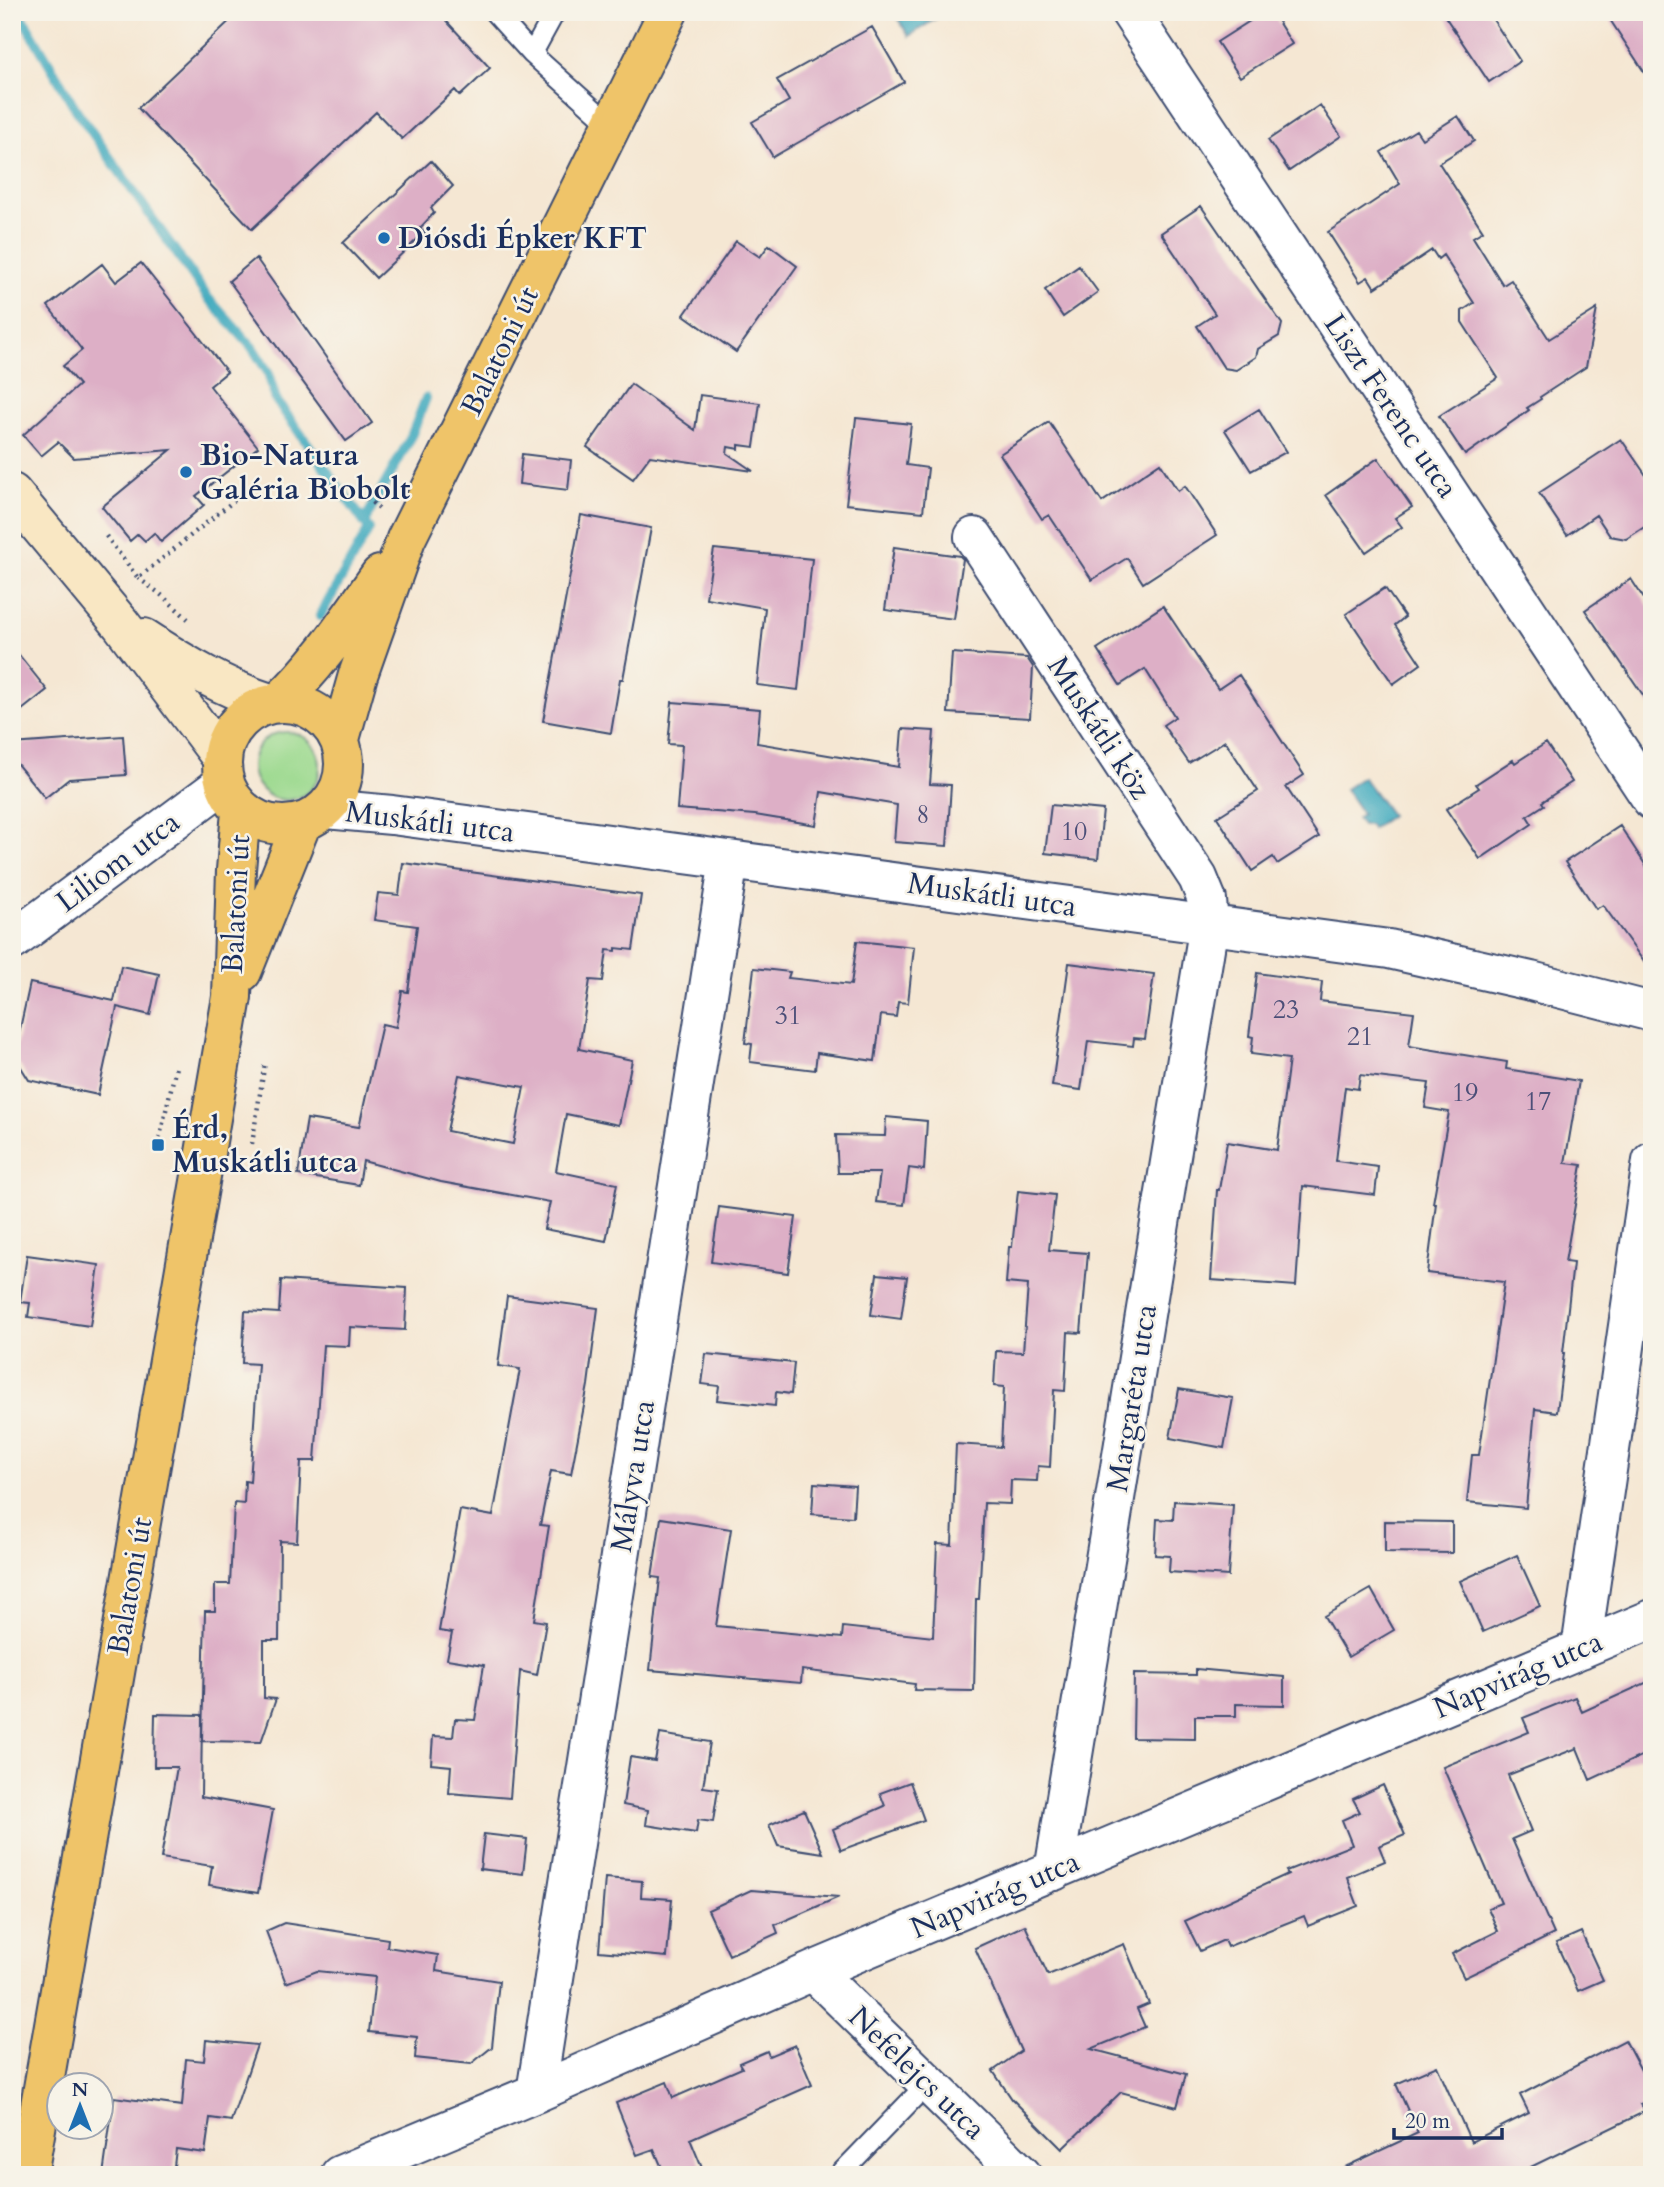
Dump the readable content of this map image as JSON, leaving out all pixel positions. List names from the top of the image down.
{
  "streets": {
    "main road": ["Balatoni út"],
    "street": [
      "Liszt Ferenc utca",
      "Muskátli köz",
      "Muskátli utca",
      "Liliom utca",
      "Margaréta utca",
      "Mályva utca",
      "Napvirág utca",
      "Nefelejcs utca"
    ]
  },
  "crossings": [
    ["Balatoni út", "Muskátli utca"],
    ["Balatoni út", "Liliom utca"],
    ["Muskátli köz", "Muskátli utca"],
    ["Muskátli köz", "Margaréta utca"],
    ["Muskátli utca", "Liliom utca"],
    ["Muskátli utca", "Margaréta utca"],
    ["Muskátli utca", "Mályva utca"],
    ["Margaréta utca", "Napvirág utca"],
    ["Mályva utca", "Napvirág utca"],
    ["Napvirág utca", "Nefelejcs utca"]
  ],
  "places": {
    "other": ["Diósdi Épker KFT", "Bio-Natura Galéria Biobolt"],
    "transit": ["Érd, Muskátli utca"]
  },
  "house_numbers": [
    "8",
    "10",
    "23",
    "31",
    "21",
    "19",
    "17"
  ],
  "scale_bar": "20 m",
  "north": "top"
}
